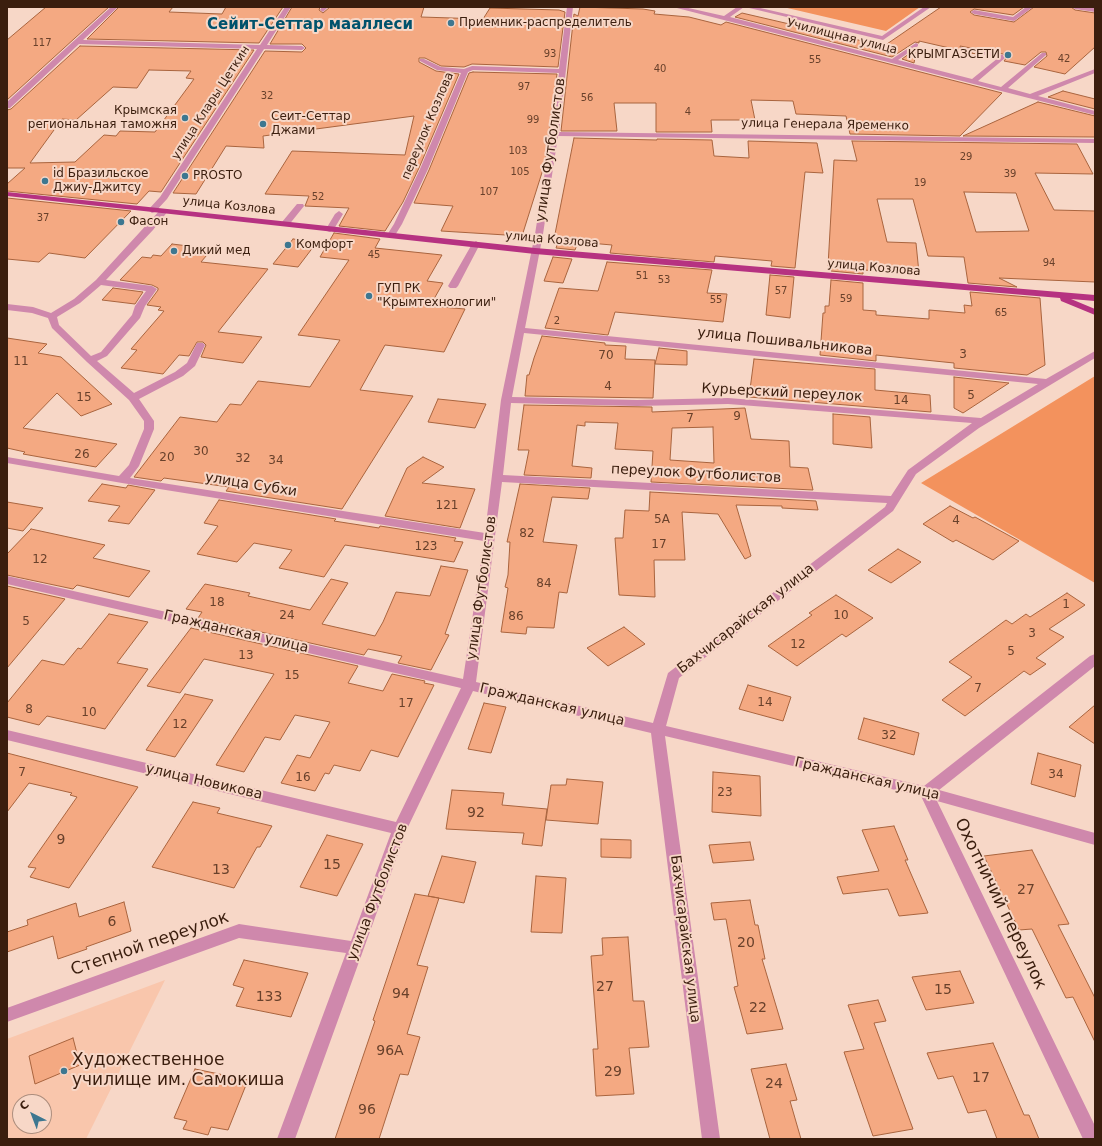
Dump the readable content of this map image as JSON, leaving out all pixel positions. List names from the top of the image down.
{
  "streets": {
    "main road": ["улица Козлова"],
    "street": [
      "Училищная улица",
      "улица Клары Цеткин",
      "улица Генерала Яременко",
      "переулок Козлова",
      "улица Футболистов",
      "улица Пошивальникова",
      "Курьерский переулок",
      "переулок Футболистов",
      "улица Субхи",
      "Бахчисарайская улица",
      "Гражданская улица",
      "улица Новикова",
      "Охотничий переулок",
      "Степной переулок"
    ]
  },
  "crossings": [
    ["улица Клары Цеткин", "улица Козлова"],
    ["улица Генерала Яременко", "улица Футболистов"],
    ["переулок Козлова", "улица Футболистов"],
    ["переулок Козлова", "улица Козлова"],
    ["улица Футболистов", "улица Козлова"],
    ["улица Футболистов", "улица Пошивальникова"],
    ["улица Футболистов", "Курьерский переулок"],
    ["улица Футболистов", "переулок Футболистов"],
    ["улица Футболистов", "улица Субхи"],
    ["улица Футболистов", "Гражданская улица"],
    ["улица Футболистов", "улица Новикова"],
    ["улица Футболистов", "Степной переулок"],
    ["улица Пошивальникова", "Бахчисарайская улица"],
    ["Курьерский переулок", "Бахчисарайская улица"],
    ["переулок Футболистов", "Бахчисарайская улица"],
    ["Бахчисарайская улица", "Гражданская улица"],
    ["Гражданская улица", "Охотничий переулок"]
  ],
  "districts": ["Сейит-Сеттар мааллеси"],
  "places": [
    "Приемник-распределитель",
    "КРЫМГАЗСЕТИ",
    "Крымская региональная таможня",
    "Сеит-Сеттар Джами",
    "PROSTO",
    "id Бразильское Джиу-Джитсу",
    "Фасон",
    "Комфорт",
    "Дикий мед",
    "ГУП РК \"Крымтехнологии\"",
    "Художественное училище им. Самокиша"
  ],
  "house_numbers": [
    "117",
    "93",
    "42",
    "55",
    "40",
    "97",
    "32",
    "56",
    "4",
    "99",
    "103",
    "29",
    "105",
    "39",
    "19",
    "107",
    "52",
    "37",
    "45",
    "94",
    "51",
    "53",
    "57",
    "59",
    "55",
    "65",
    "2",
    "3",
    "70",
    "11",
    "4",
    "5",
    "15",
    "14",
    "9",
    "7",
    "30",
    "26",
    "20",
    "32",
    "34",
    "121",
    "5А",
    "4",
    "82",
    "17",
    "123",
    "12",
    "84",
    "18",
    "1",
    "24",
    "10",
    "86",
    "5",
    "3",
    "12",
    "5",
    "13",
    "15",
    "7",
    "14",
    "17",
    "8",
    "10",
    "12",
    "32",
    "7",
    "34",
    "16",
    "23",
    "92",
    "9",
    "15",
    "13",
    "27",
    "6",
    "20",
    "27",
    "15",
    "94",
    "133",
    "22",
    "96А",
    "29",
    "17",
    "24",
    "96"
  ],
  "north": "top left"
}
